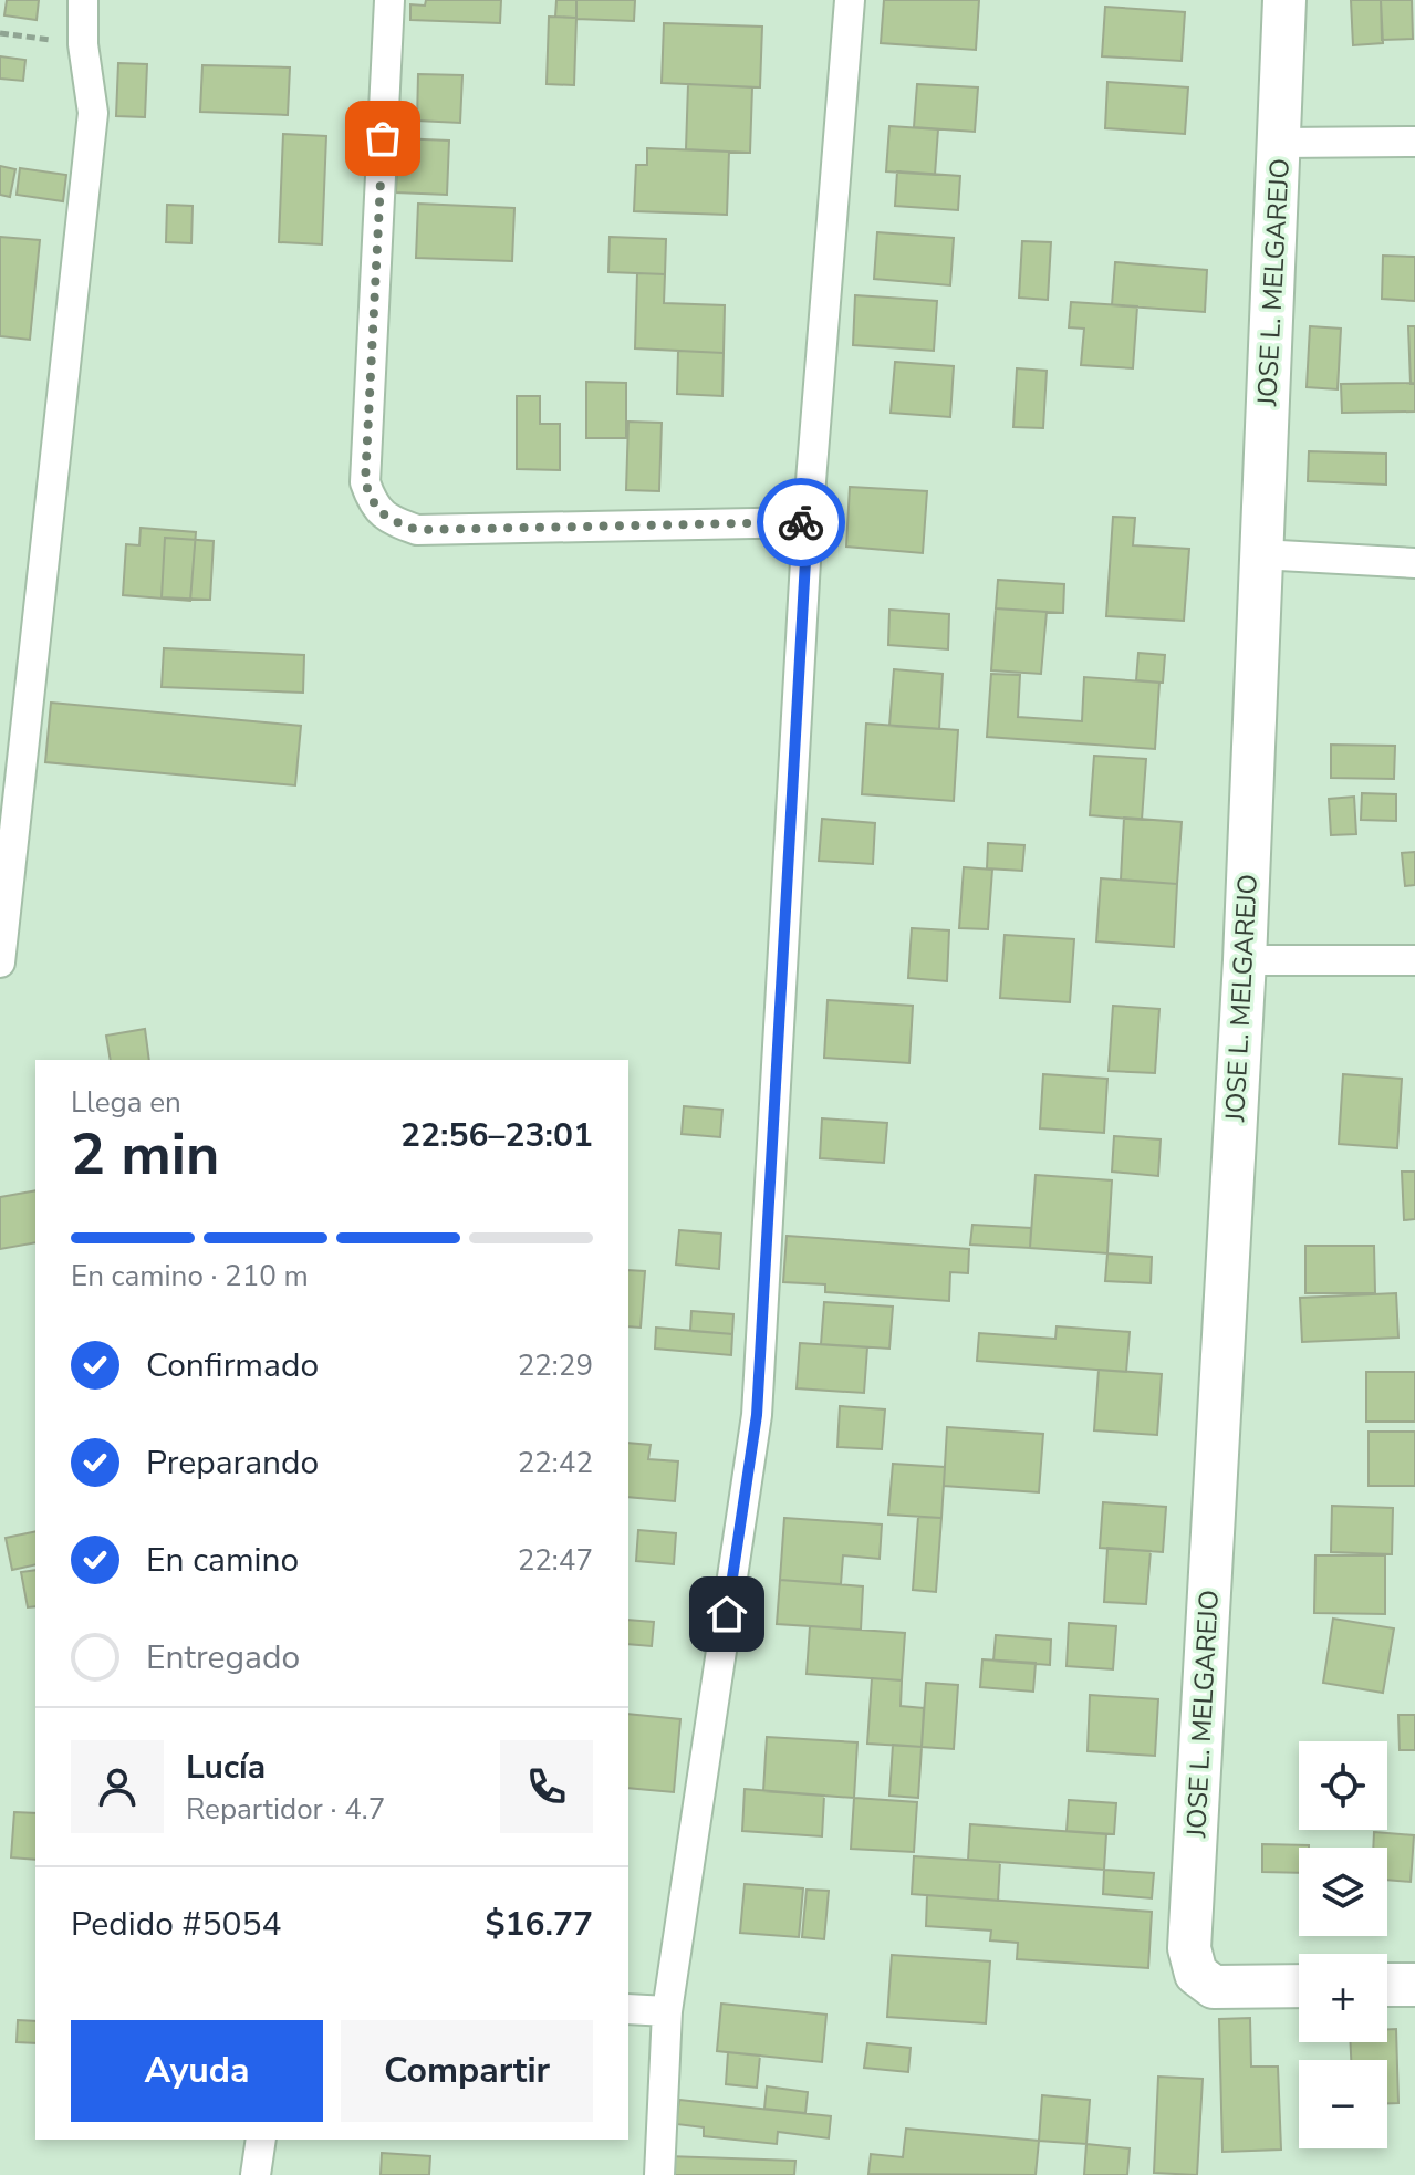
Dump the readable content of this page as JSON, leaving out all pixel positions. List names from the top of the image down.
{
  "streets": {
    "street": ["JOSE L. MELGAREJO"]
  },
  "page": {
    "heading": ["2 min", "Llega en", "22:56–23:01"],
    "panel": [
      "Lucía",
      "Repartidor · 4.7",
      "Pedido #5054",
      "$16.77"
    ],
    "bar": "En camino · 210 m",
    "list": [
      ["Confirmado", "22:29"],
      ["Preparando", "22:42"],
      ["En camino", "22:47"],
      "Entregado"
    ],
    "map_buttons": ["+", "−"],
    "buttons": ["Ayuda", "Compartir"]
  }
}
